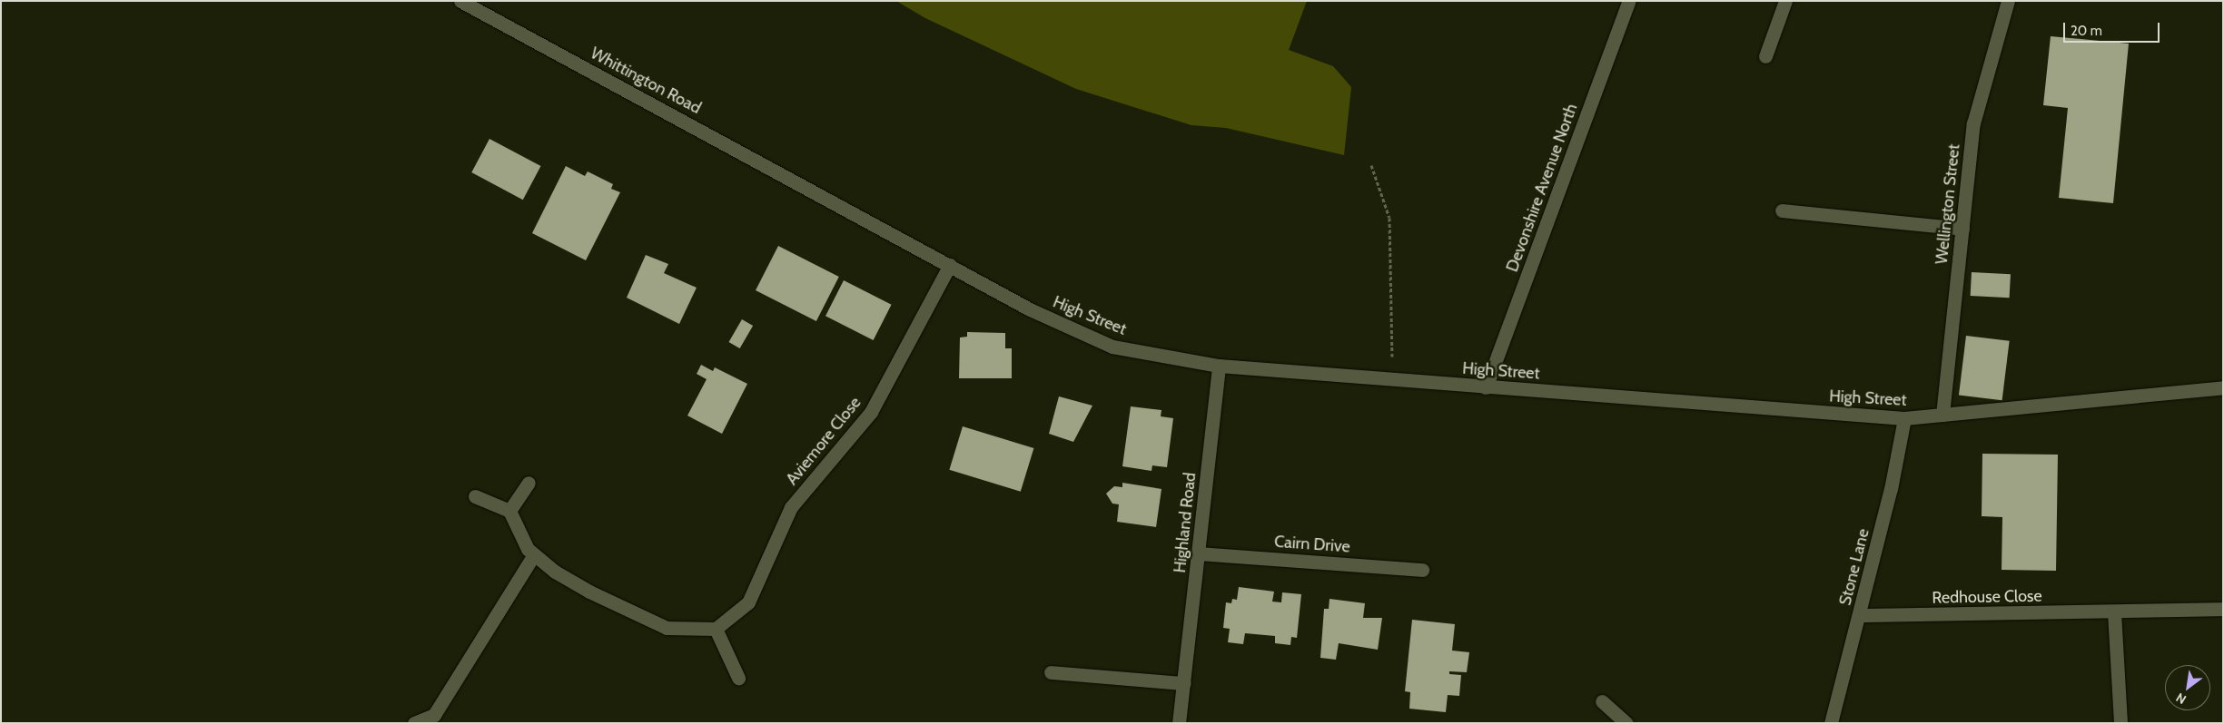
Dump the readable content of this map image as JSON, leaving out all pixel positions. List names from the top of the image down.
{
  "streets": {
    "street": [
      "Whittington Road",
      "Devonshire Avenue North",
      "Wellington Street",
      "High Street",
      "Aviemore Close",
      "Highland Road",
      "Cairn Drive",
      "Stone Lane",
      "Redhouse Close"
    ]
  },
  "crossings": [
    ["Whittington Road", "High Street"],
    ["Devonshire Avenue North", "High Street"],
    ["Wellington Street", "High Street"],
    ["High Street", "Aviemore Close"],
    ["High Street", "Highland Road"],
    ["High Street", "Stone Lane"],
    ["Highland Road", "Cairn Drive"],
    ["Stone Lane", "Redhouse Close"]
  ],
  "scale_bar": "20 m",
  "north": "bottom left"
}
